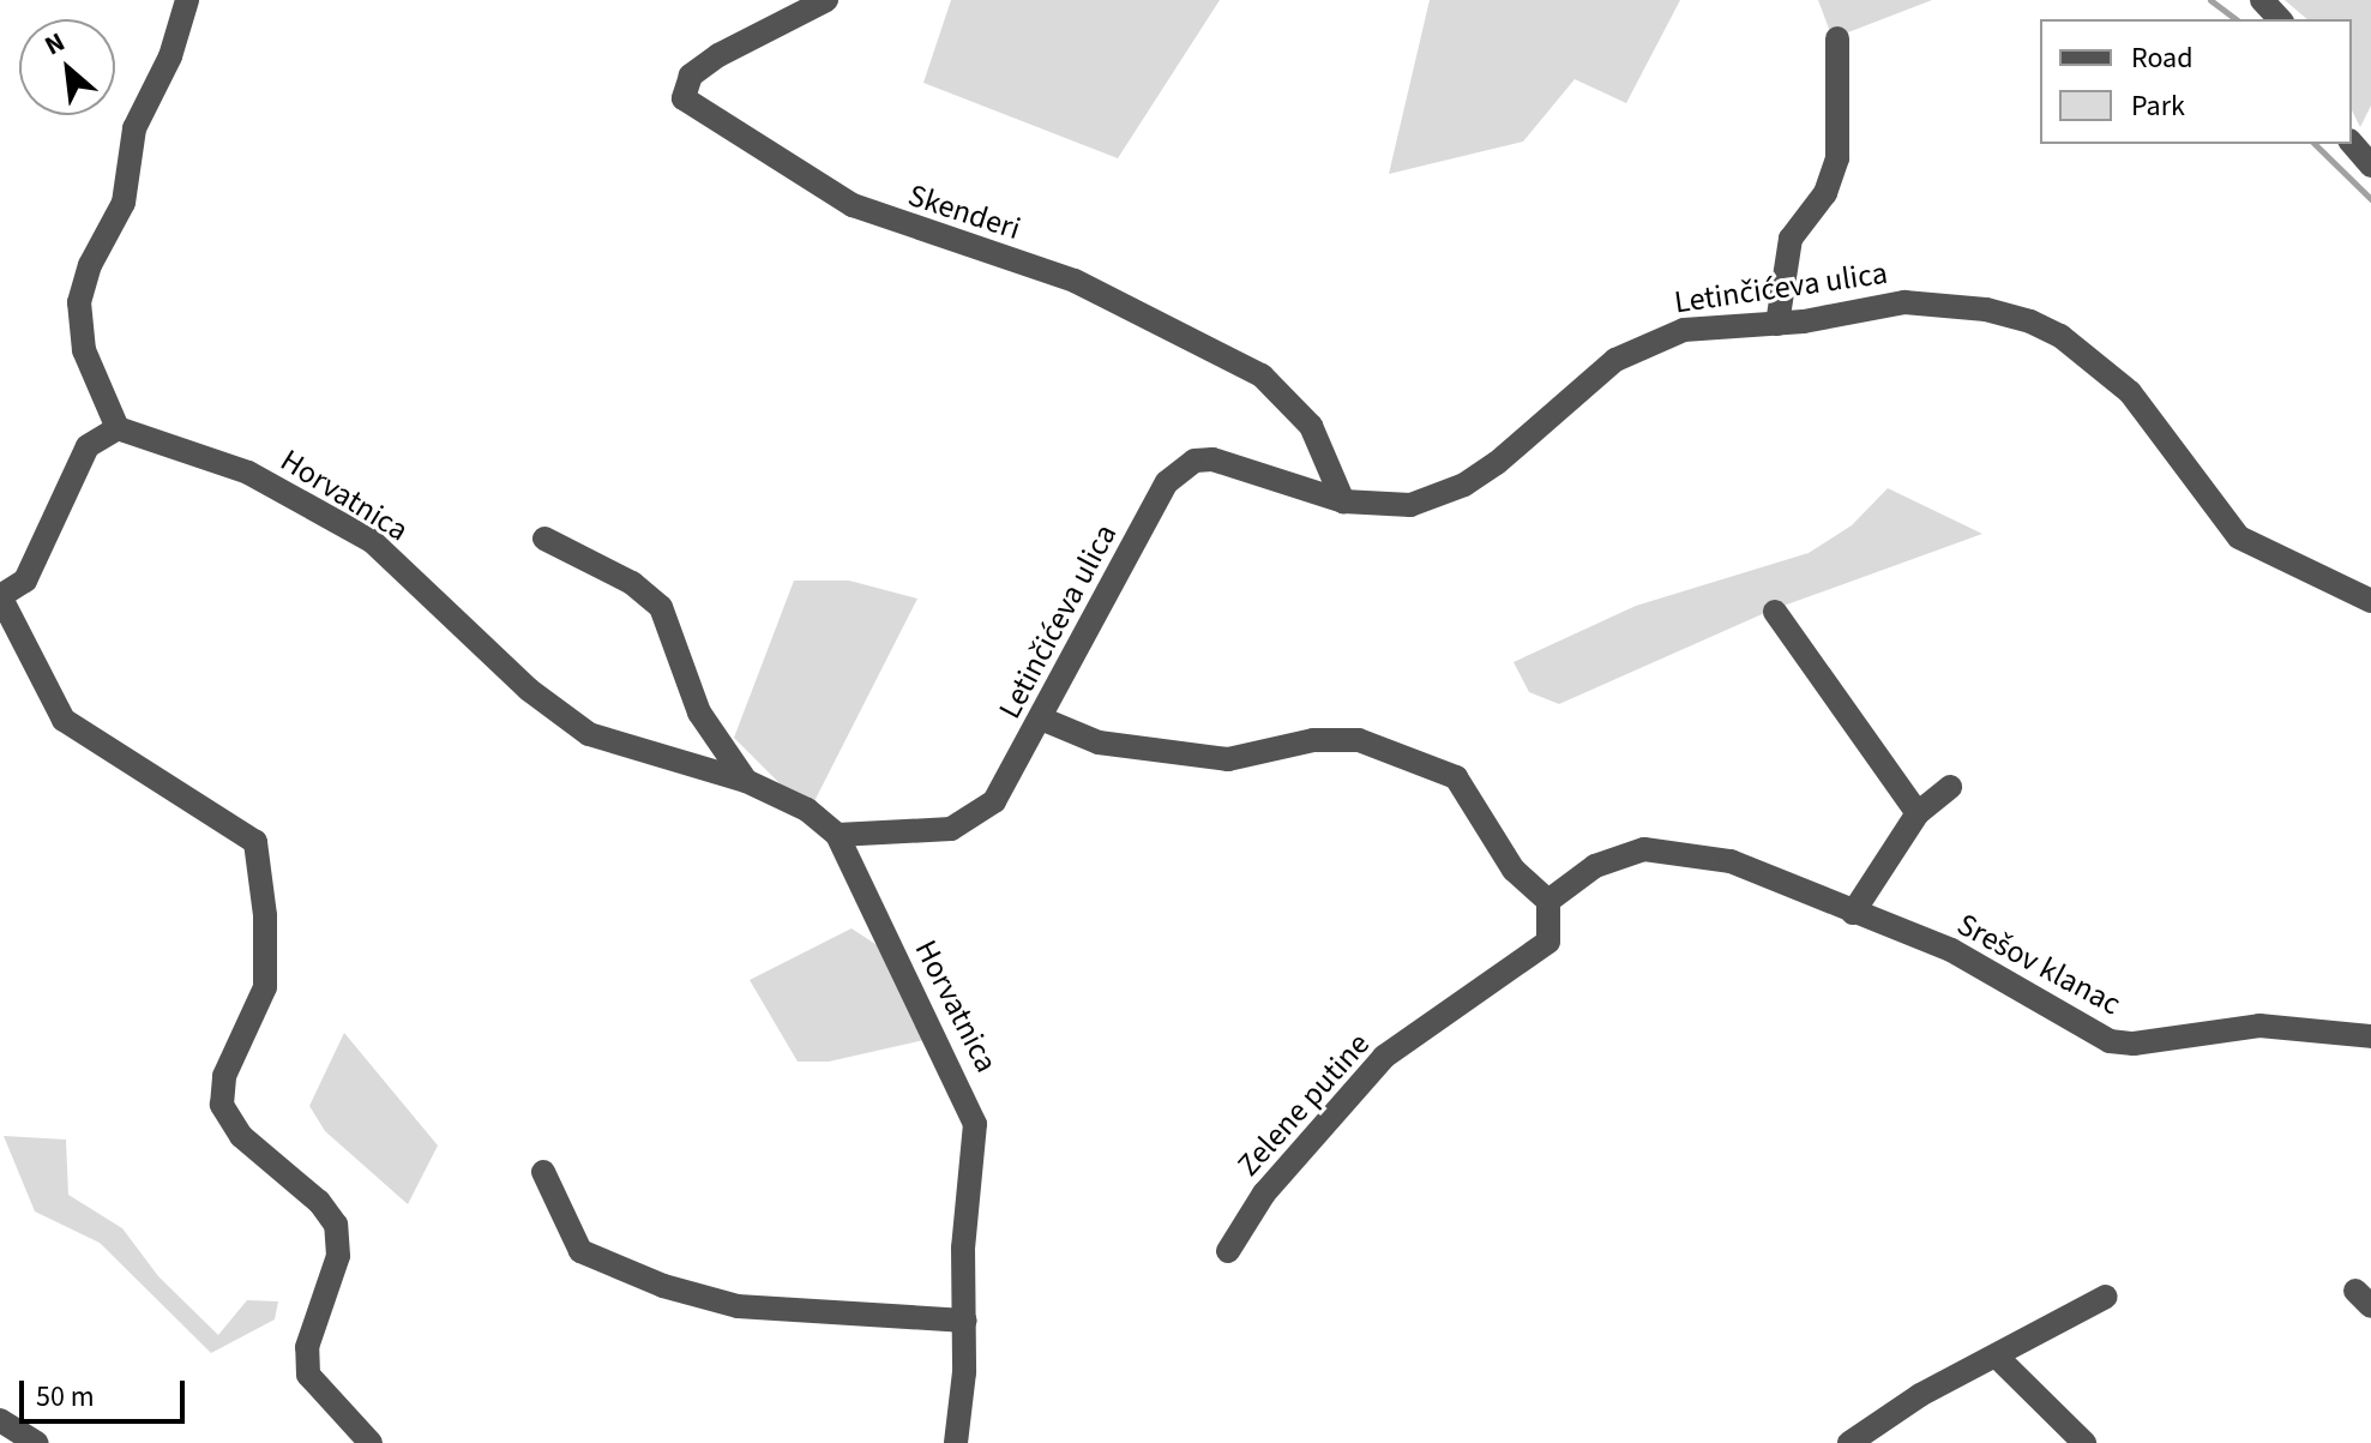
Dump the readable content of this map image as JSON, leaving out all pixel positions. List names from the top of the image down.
{
  "streets": {
    "street": [
      "Skenderi",
      "Letinčićeva ulica",
      "Horvatnica",
      "Srešov klanac",
      "Zelene putine"
    ]
  },
  "crossings": [
    ["Skenderi", "Letinčićeva ulica"],
    ["Letinčićeva ulica", "Horvatnica"],
    ["Srešov klanac", "Zelene putine"]
  ],
  "legend": ["Road", "Park"],
  "scale_bar": "50 m",
  "north": "top left"
}
